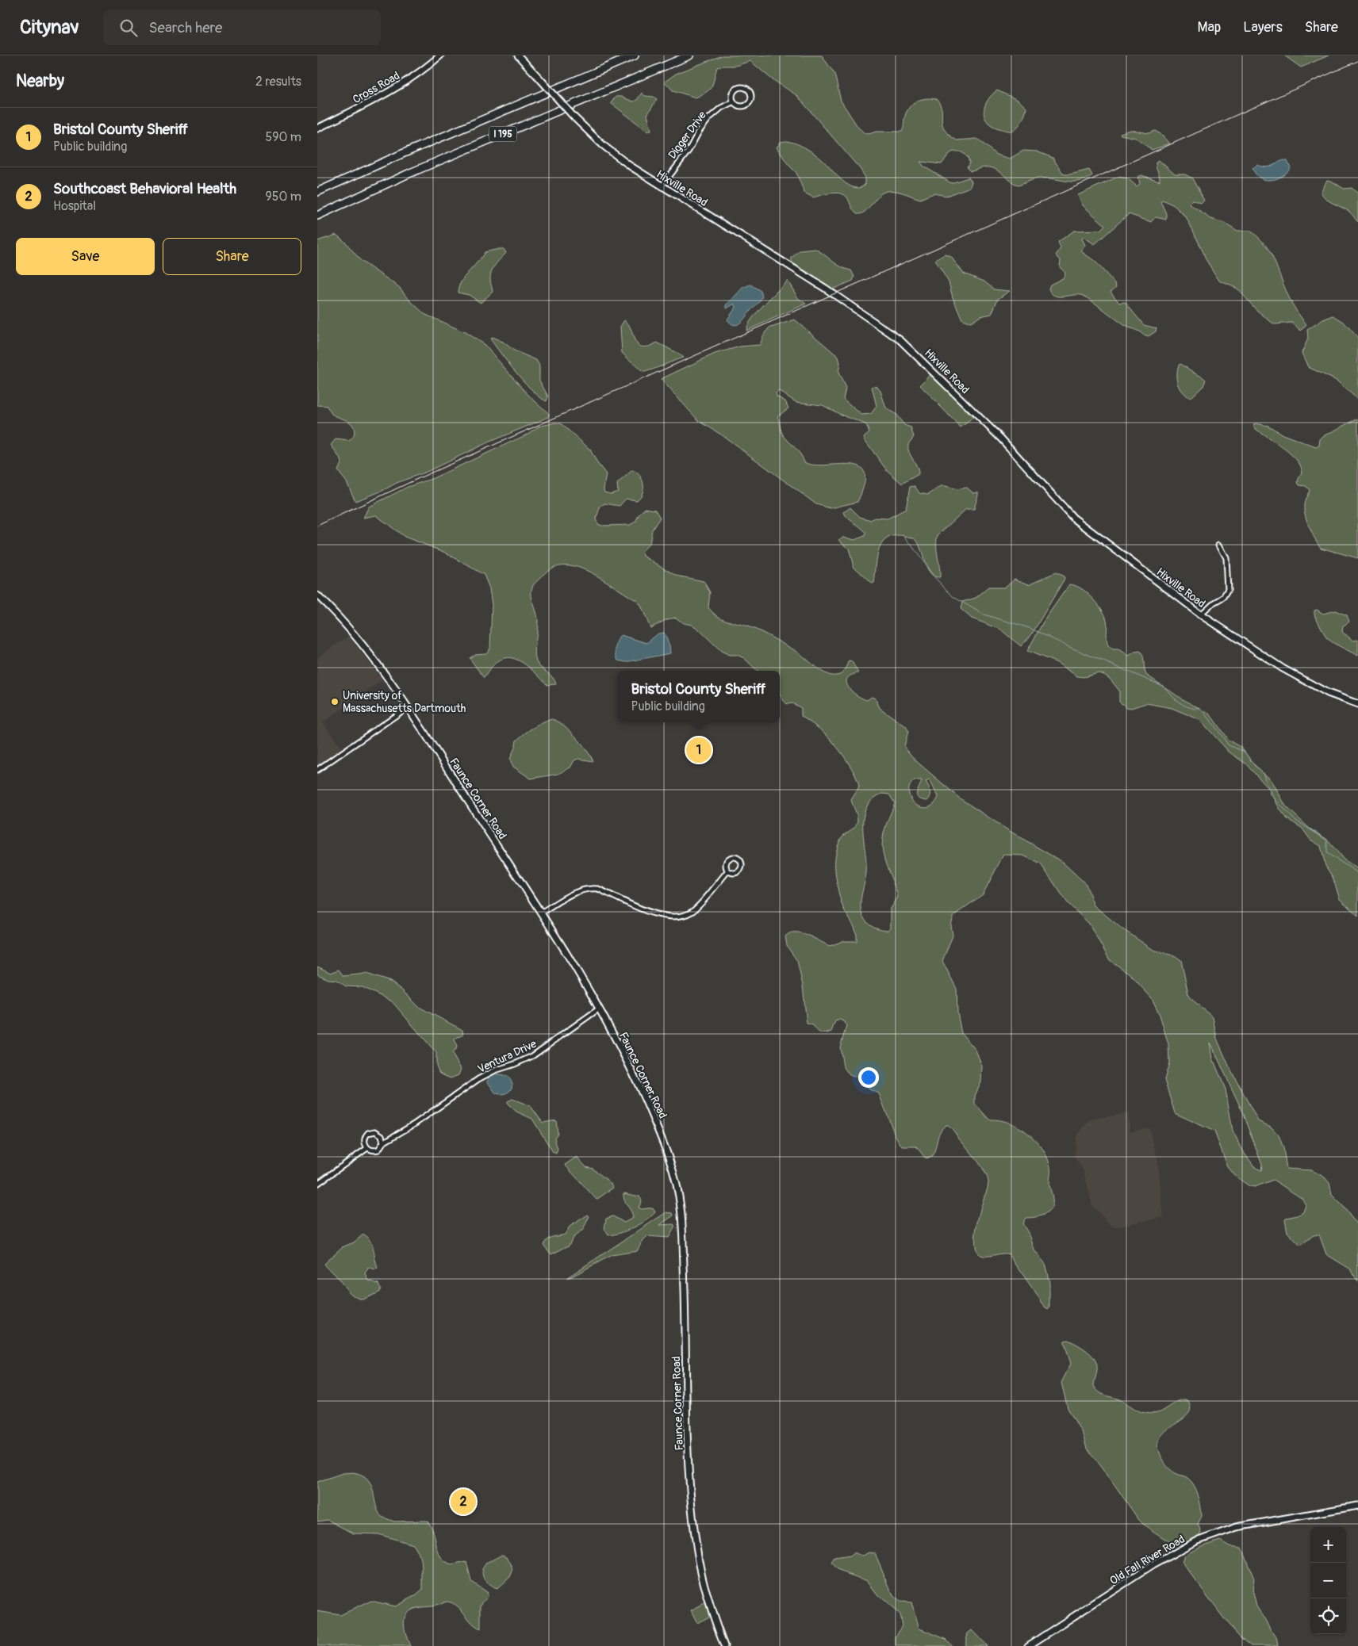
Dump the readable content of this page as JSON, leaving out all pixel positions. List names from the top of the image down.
{
  "streets": {
    "highway": ["I 195"],
    "street": [
      "Cross Road",
      "Digger Drive",
      "Hixville Road",
      "Faunce Corner Road",
      "Ventura Drive",
      "Old Fall River Road"
    ]
  },
  "crossings": [
    ["Digger Drive", "Hixville Road"],
    ["Faunce Corner Road", "Ventura Drive"]
  ],
  "places": ["University of Massachusetts Dartmouth"],
  "page": {
    "header": "Citynav",
    "search": "Search here",
    "nav": ["Map", "Layers", "Share"],
    "heading": ["Nearby", "2 results"],
    "list": [
      {
        "mark": "1",
        "name": "Bristol County Sheriff",
        "note": "Public building",
        "value": "590 m"
      },
      {
        "mark": "2",
        "name": "Southcoast Behavioral Health",
        "note": "Hospital",
        "value": "950 m"
      }
    ],
    "buttons": ["Save", "Share"],
    "popup": ["Bristol County Sheriff", "Public building"],
    "pins": ["1", "2"],
    "map_buttons": ["+", "−"]
  }
}
